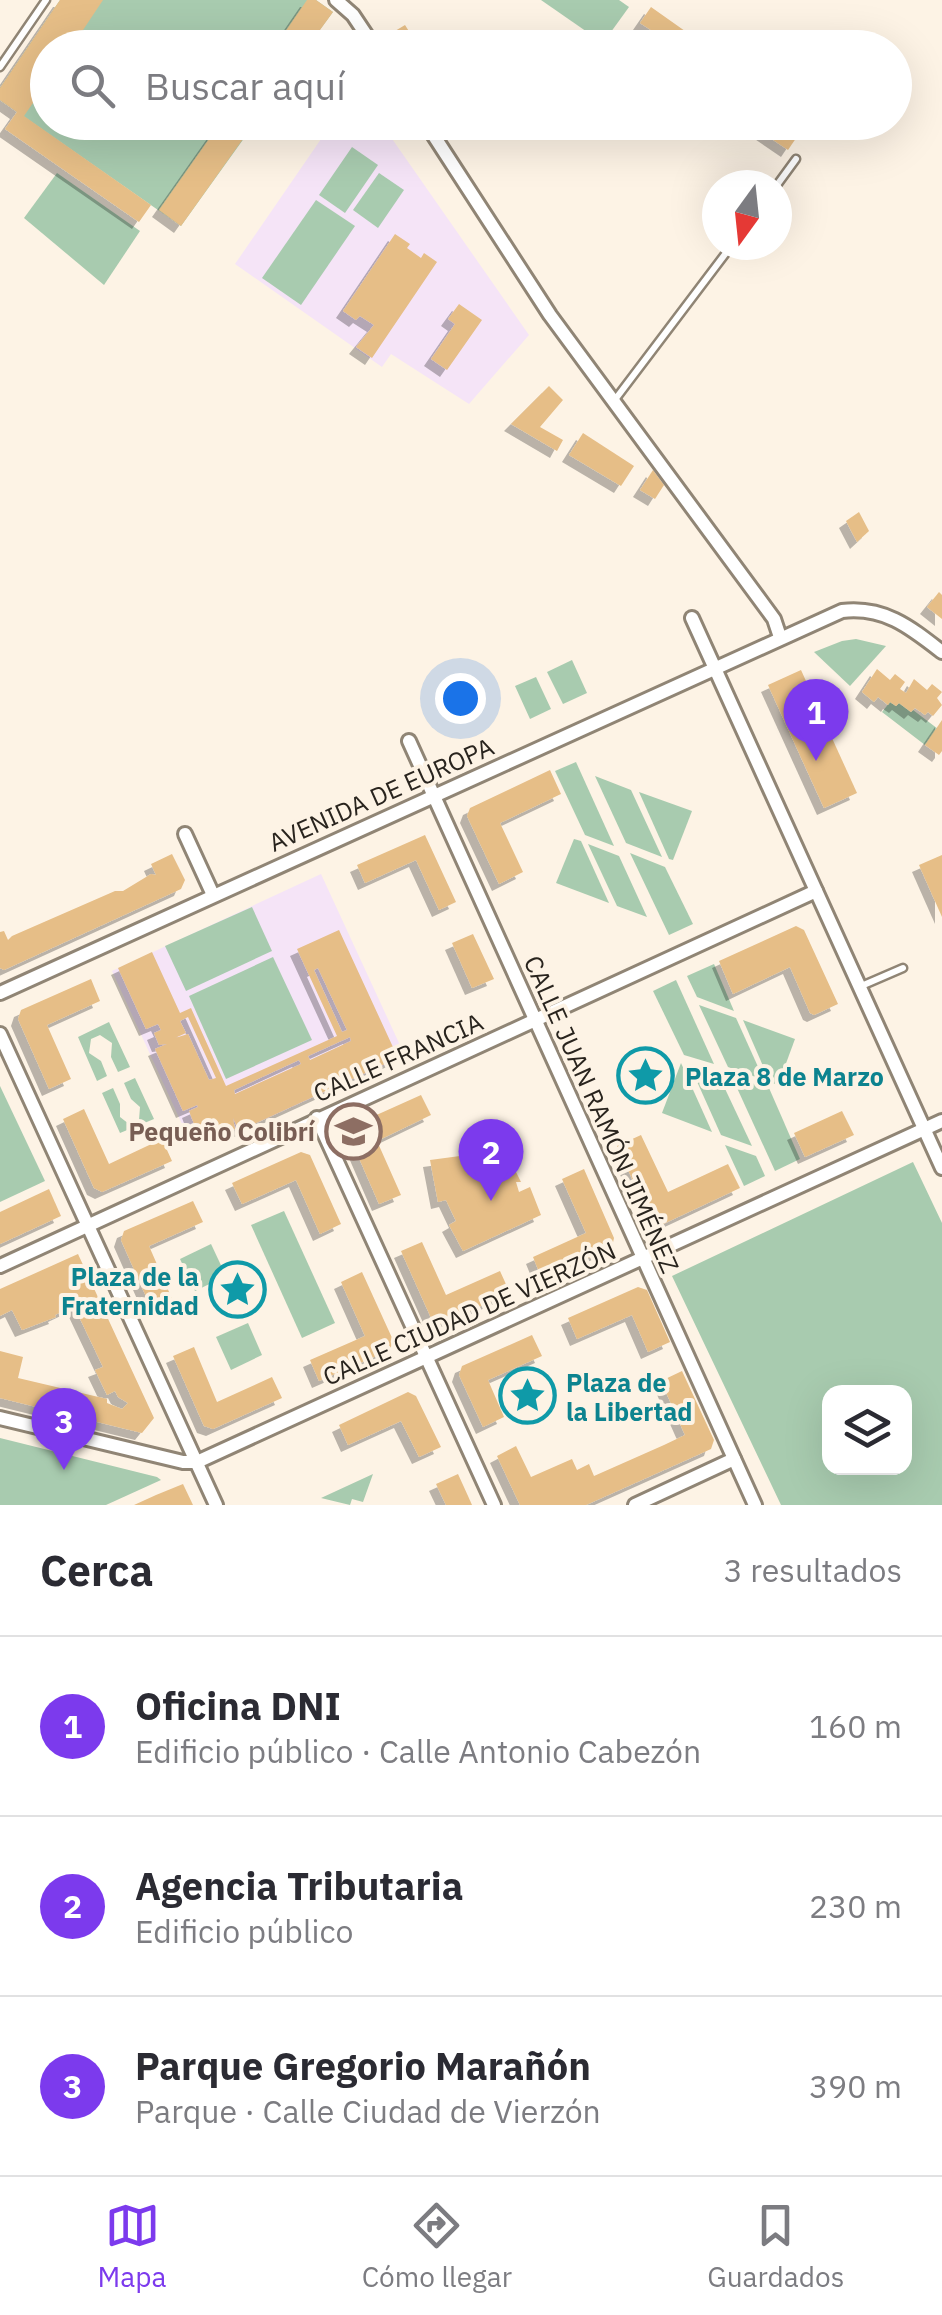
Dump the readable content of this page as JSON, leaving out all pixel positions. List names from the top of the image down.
{
  "streets": {
    "street": [
      "AVENIDA DE EUROPA",
      "CALLE FRANCIA",
      "CALLE JUAN RAMÓN JIMÉNEZ",
      "CALLE CIUDAD DE VIERZÓN"
    ]
  },
  "crossings": [
    ["AVENIDA DE EUROPA", "CALLE JUAN RAMÓN JIMÉNEZ"],
    ["CALLE FRANCIA", "CALLE JUAN RAMÓN JIMÉNEZ"],
    ["CALLE JUAN RAMÓN JIMÉNEZ", "CALLE CIUDAD DE VIERZÓN"]
  ],
  "places": {
    "place": ["Plaza 8 de Marzo", "Plaza de la Fraternidad", "Plaza de la Libertad"],
    "school or university": ["Pequeño Colibrí"]
  },
  "north": "bottom",
  "page": {
    "search": "Buscar aquí",
    "pins": ["1", "2", "3"],
    "heading": ["Cerca", "3 resultados"],
    "list": [
      {
        "mark": "1",
        "name": "Oficina DNI",
        "note": "Edificio público · Calle Antonio Cabezón",
        "value": "160 m"
      },
      {
        "mark": "2",
        "name": "Agencia Tributaria",
        "note": "Edificio público",
        "value": "230 m"
      },
      {
        "mark": "3",
        "name": "Parque Gregorio Marañón",
        "note": "Parque · Calle Ciudad de Vierzón",
        "value": "390 m"
      }
    ],
    "nav": ["Mapa", "Cómo llegar", "Guardados"]
  }
}
